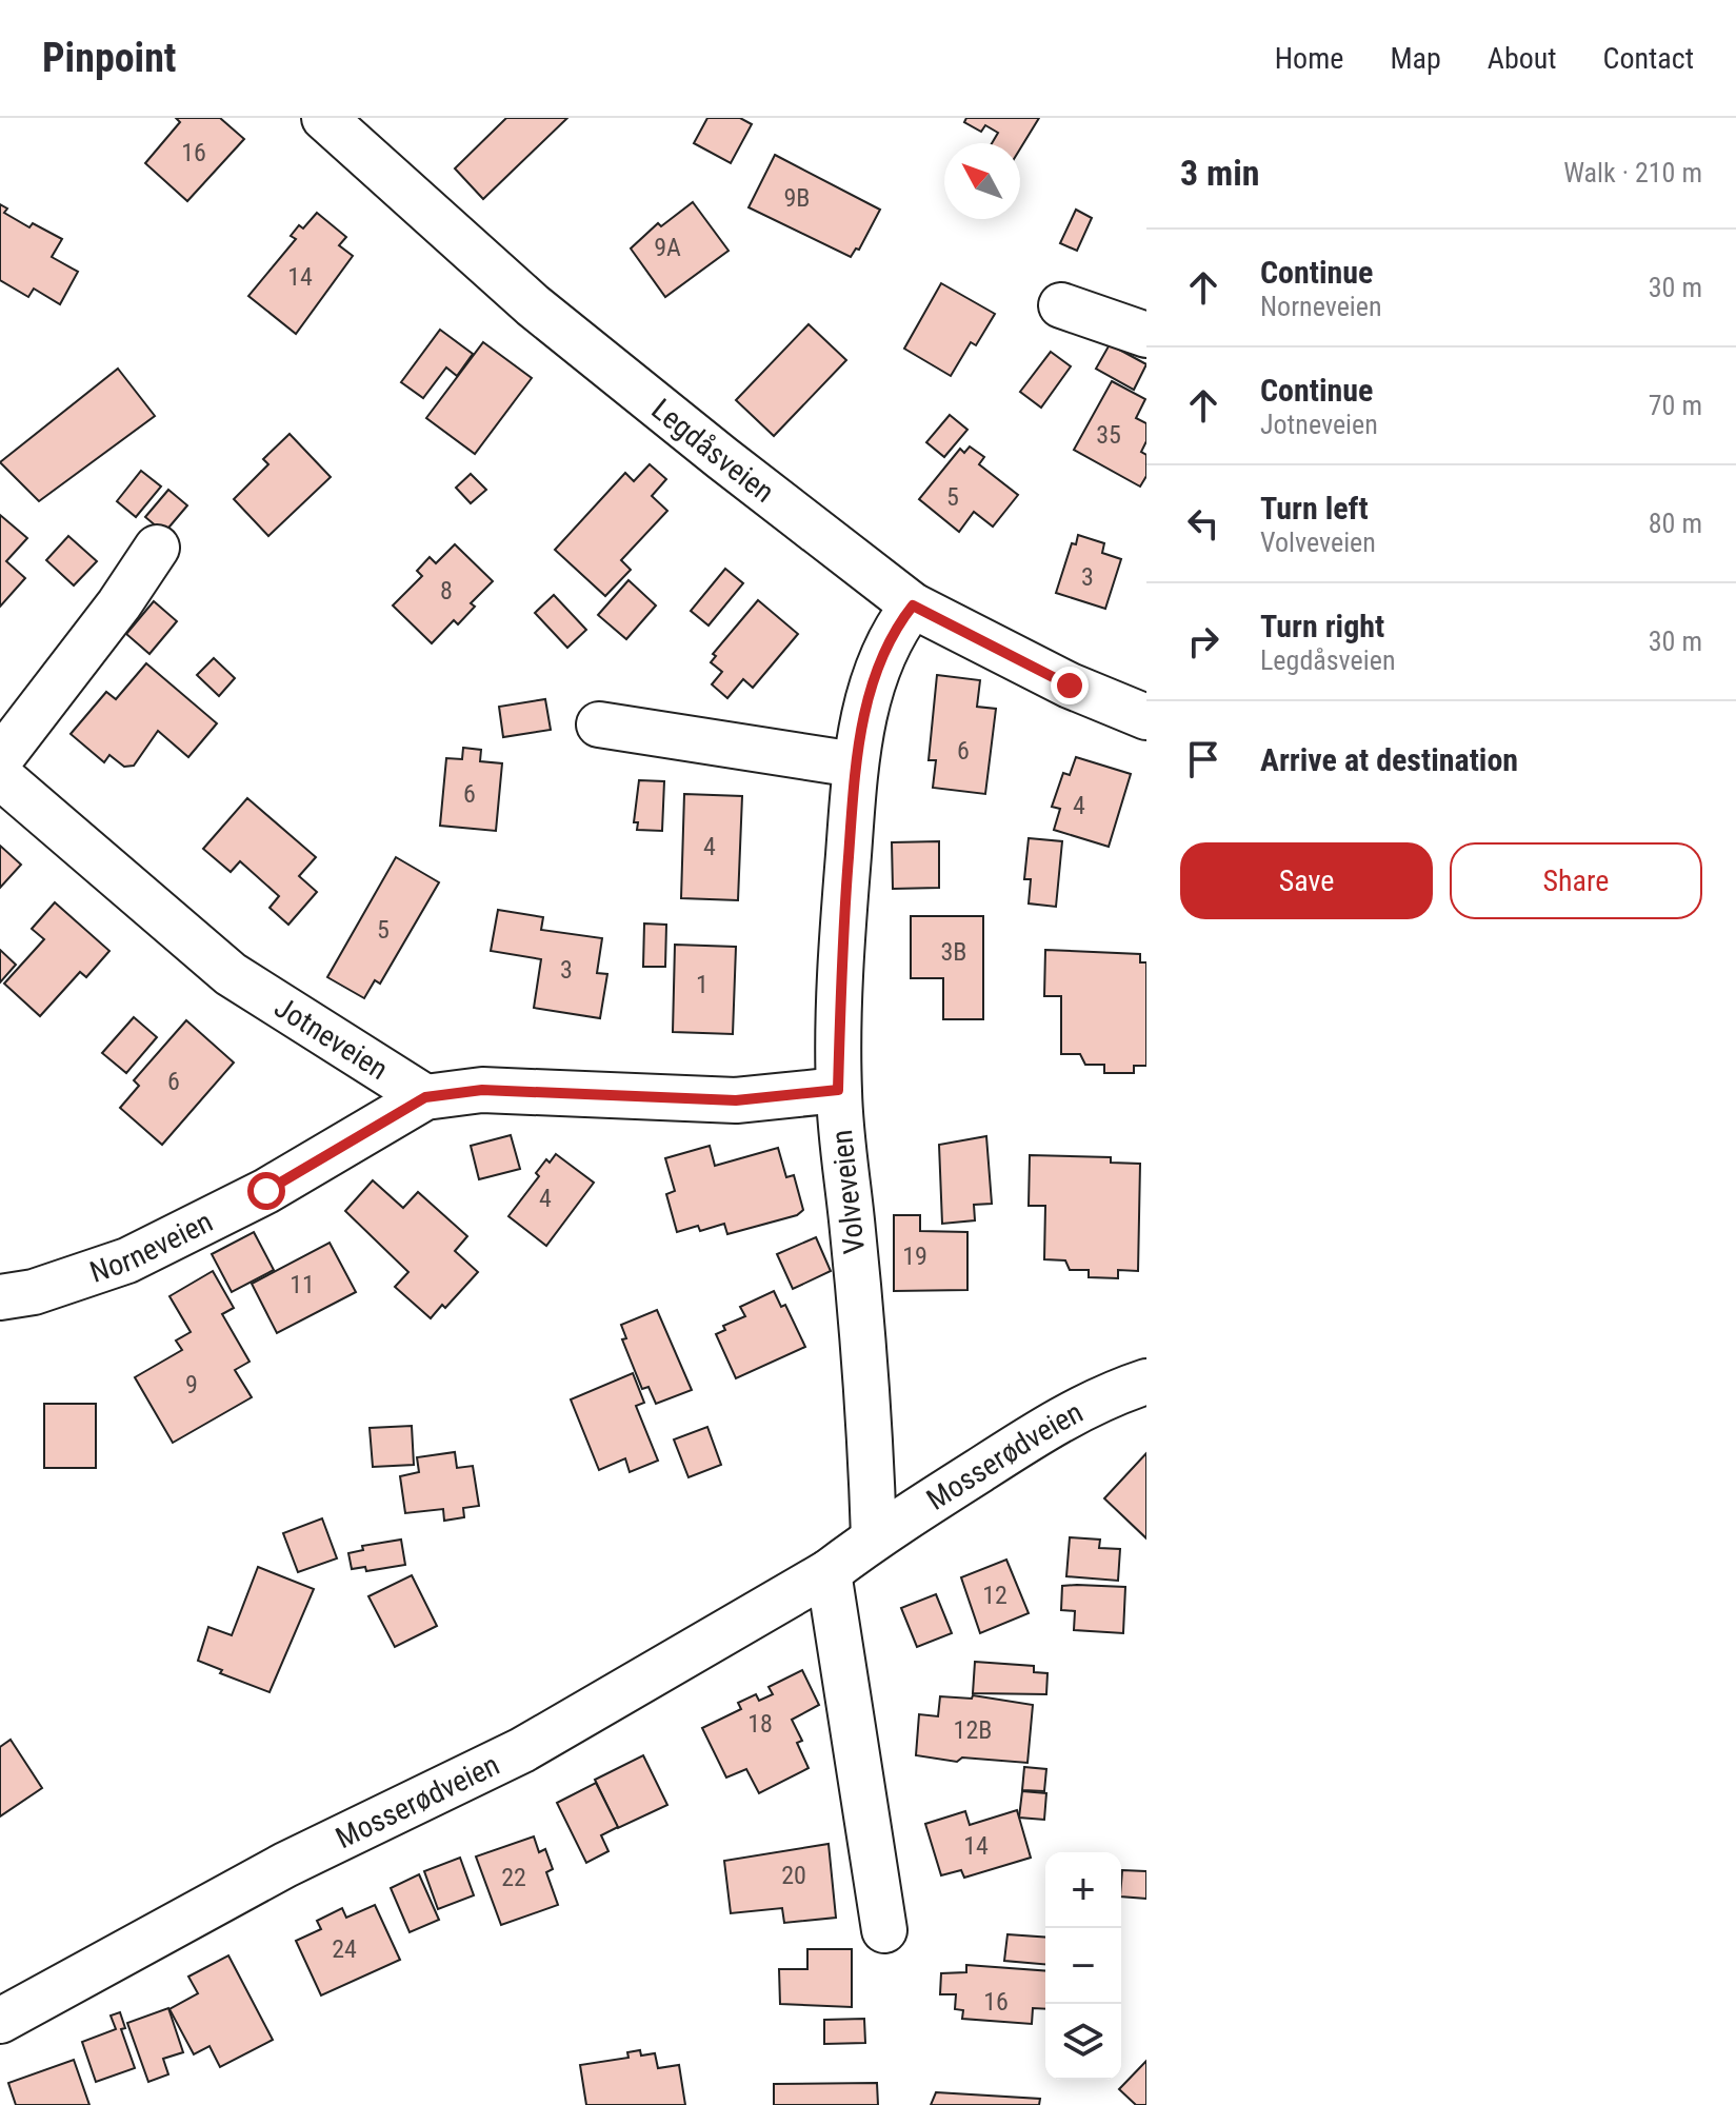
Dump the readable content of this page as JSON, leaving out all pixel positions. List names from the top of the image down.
{
  "streets": {
    "street": [
      "Legdåsveien",
      "Jotneveien",
      "Volveveien",
      "Norneveien",
      "Mosserødveien"
    ]
  },
  "crossings": [
    ["Legdåsveien", "Volveveien"],
    ["Jotneveien", "Norneveien"],
    ["Volveveien", "Mosserødveien"]
  ],
  "house_numbers": [
    "16",
    "9B",
    "9A",
    "14",
    "35",
    "5",
    "3",
    "8",
    "6",
    "6",
    "4",
    "4",
    "5",
    "3B",
    "3",
    "1",
    "6",
    "4",
    "19",
    "11",
    "9",
    "12",
    "18",
    "12B",
    "14",
    "20",
    "22",
    "24",
    "16"
  ],
  "north": "top left",
  "page": {
    "header": "Pinpoint",
    "nav": [
      "Home",
      "Map",
      "About",
      "Contact"
    ],
    "heading": ["3 min", "Walk · 210 m"],
    "list": [
      ["Continue", "Norneveien", "30 m"],
      ["Continue", "Jotneveien", "70 m"],
      ["Turn left", "Volveveien", "80 m"],
      ["Turn right", "Legdåsveien", "30 m"],
      "Arrive at destination"
    ],
    "buttons": ["Save", "Share"],
    "map_buttons": ["+", "−"]
  }
}
